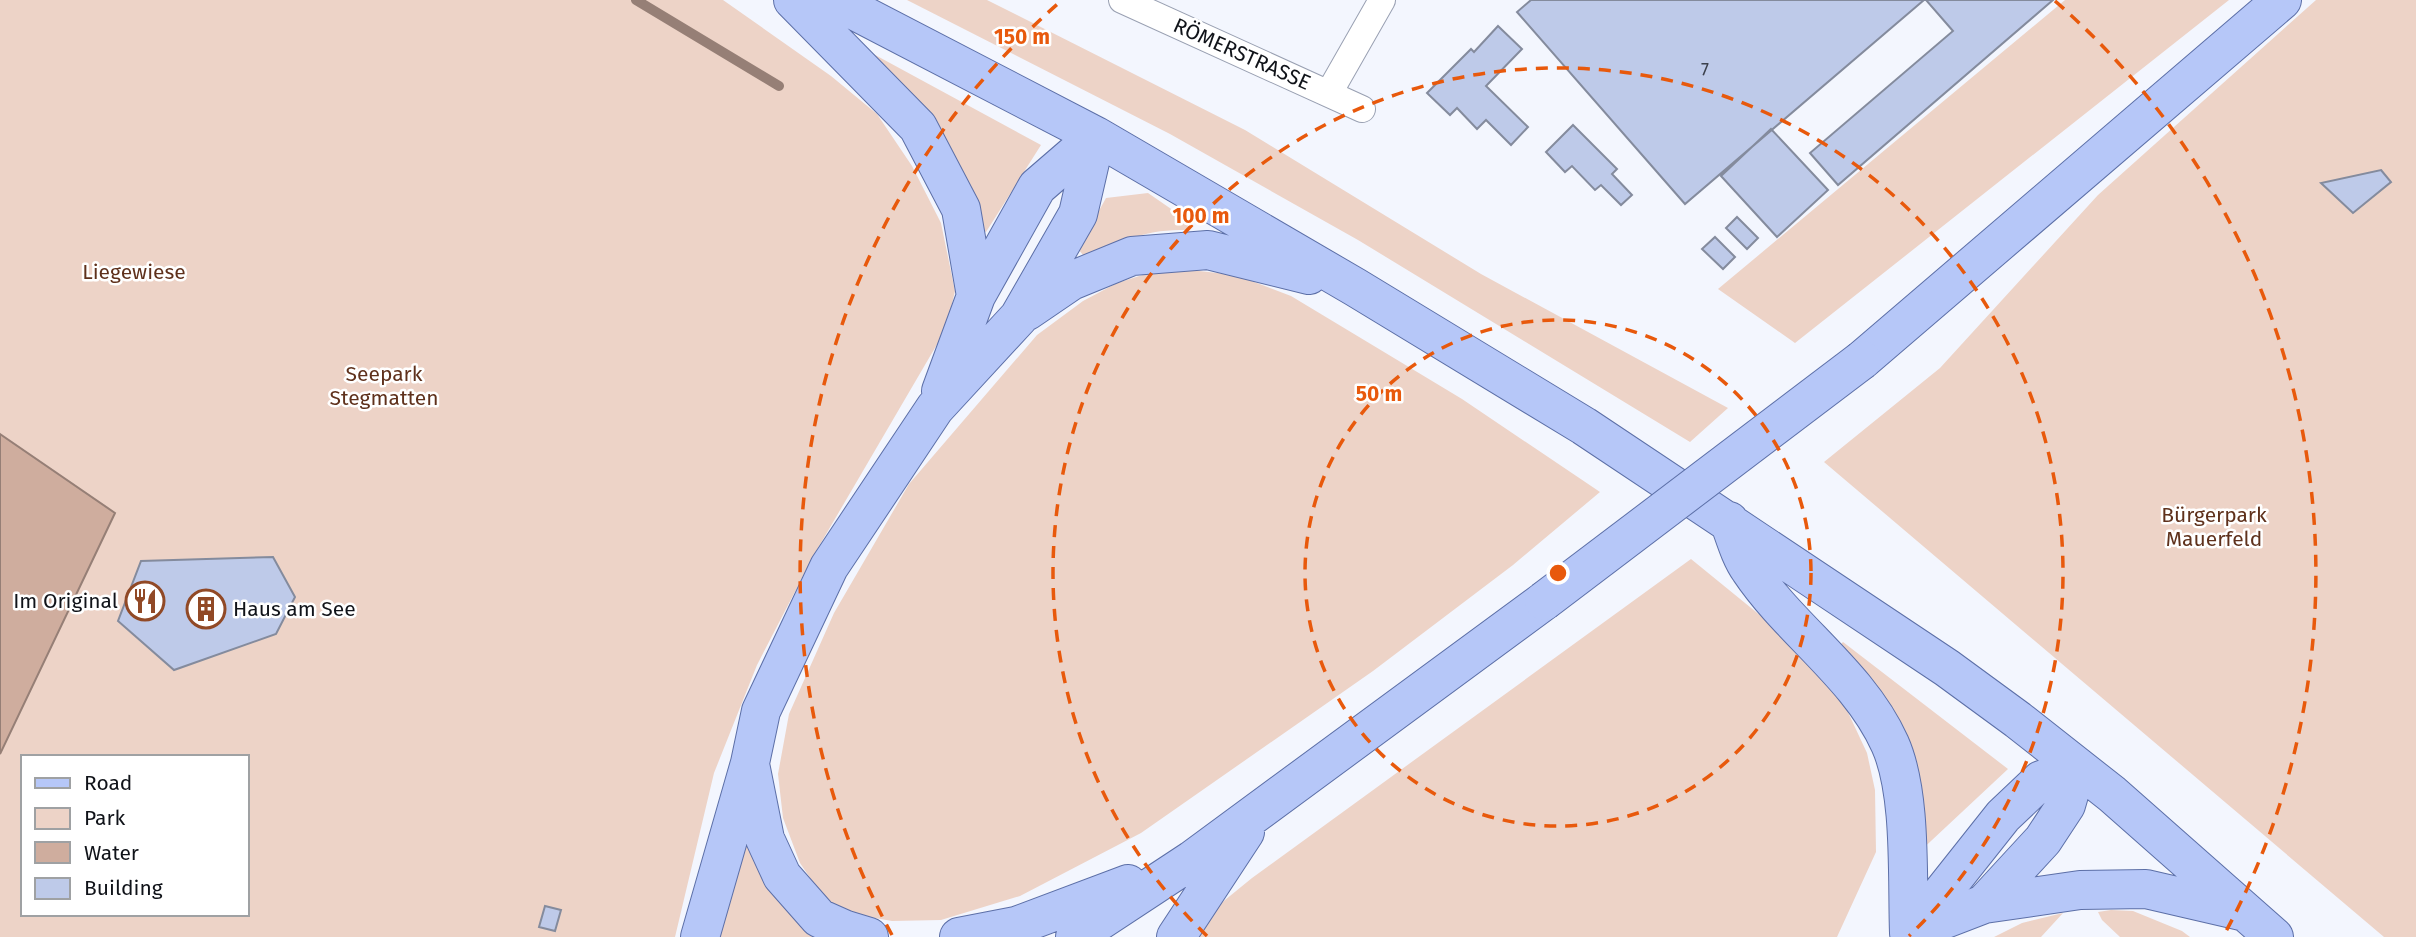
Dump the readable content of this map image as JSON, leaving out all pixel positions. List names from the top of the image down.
{
  "streets": {
    "street": ["RÖMERSTRASSE"]
  },
  "parks": ["Liegewiese", "Seepark Stegmatten", "Bürgerpark Mauerfeld"],
  "places": {
    "restaurant": ["Im Original"],
    "building": ["Haus am See"]
  },
  "house_numbers": ["7"],
  "legend": [
    "Road",
    "Park",
    "Water",
    "Building"
  ],
  "rings": ["150 m", "100 m", "50 m"]
}
